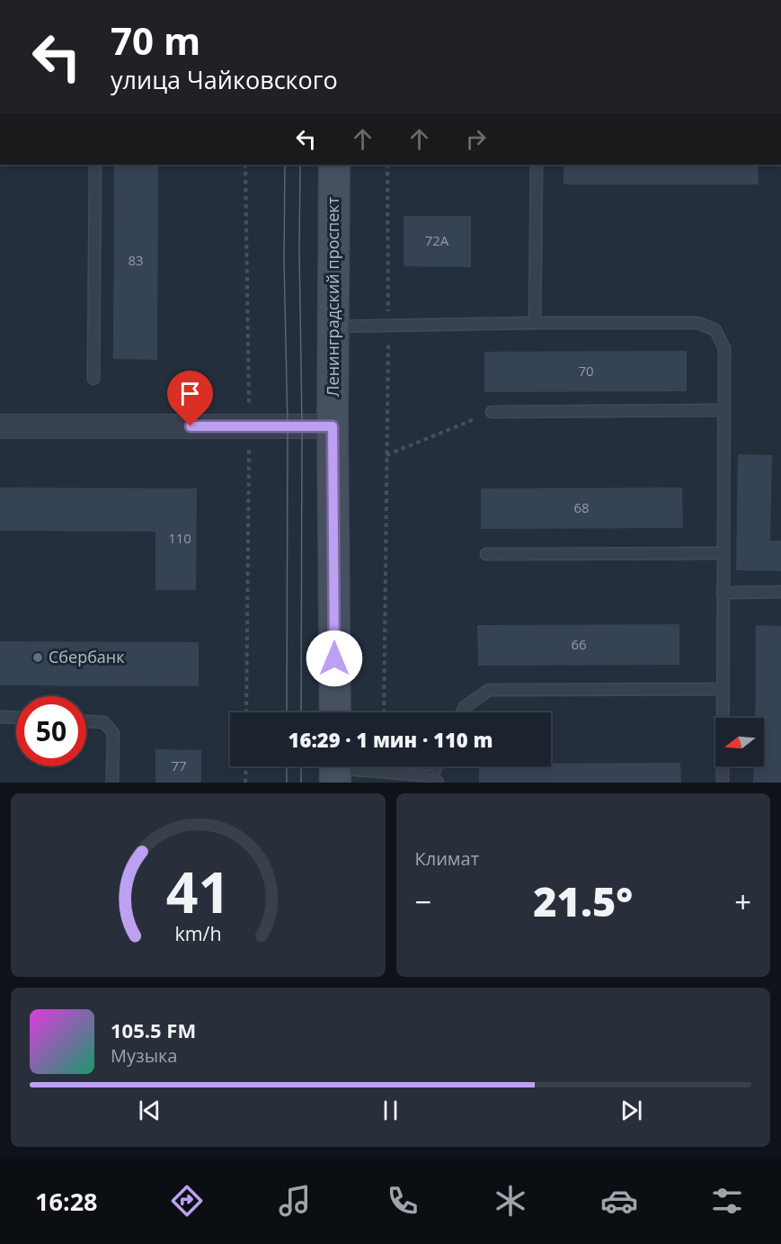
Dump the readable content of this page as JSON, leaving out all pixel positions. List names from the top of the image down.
{
  "streets": {
    "main road": ["Ленинградский проспект"]
  },
  "places": ["Сбербанк"],
  "house_numbers": [
    "72А",
    "83",
    "70",
    "68",
    "110",
    "66",
    "77"
  ],
  "north": "left",
  "page": {
    "turn": ["70 m", "улица Чайковского"],
    "limit": "50",
    "trip": "16:29 · 1 мин · 110 m",
    "tile": "Климат",
    "heat": ["−", "21.5°", "+"],
    "song": ["105.5 FM", "Музыка"],
    "tabs": "16:28",
    "gauge": ["41", "km/h"]
  }
}
